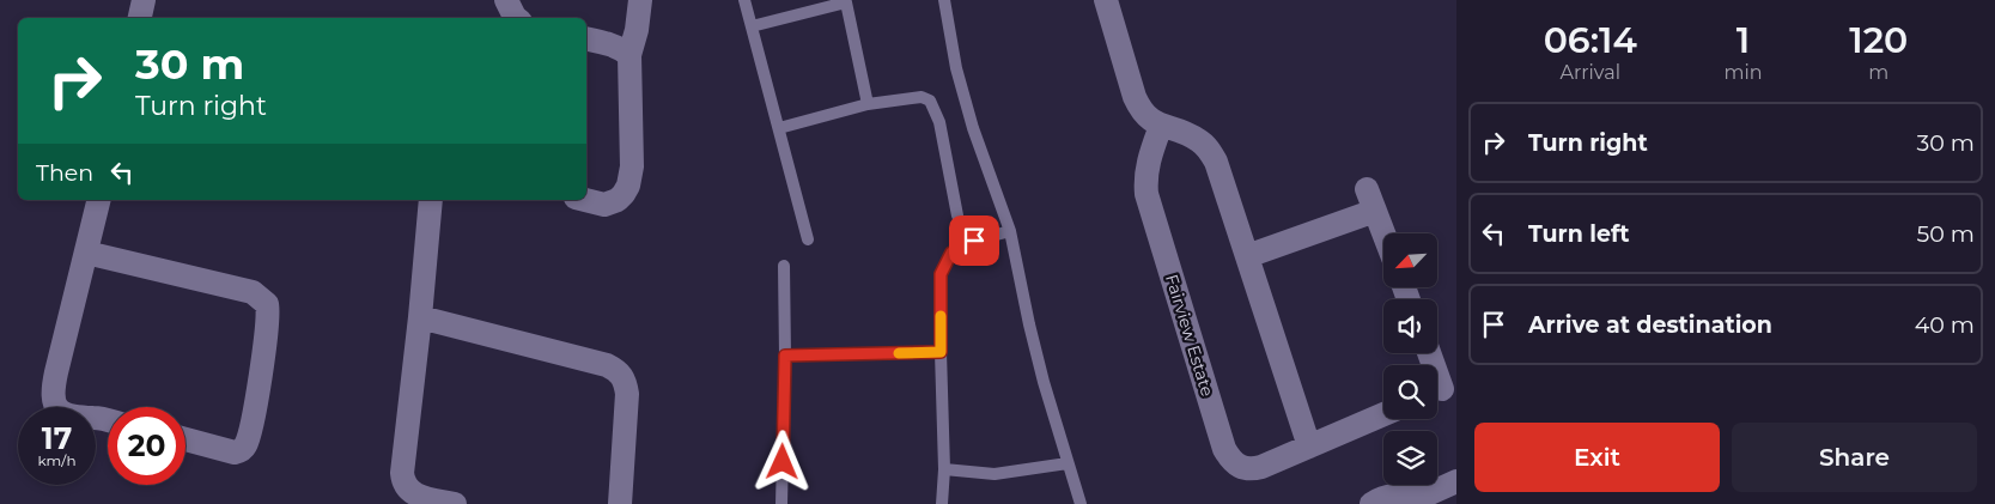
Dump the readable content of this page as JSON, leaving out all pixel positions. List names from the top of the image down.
{
  "streets": {
    "street": ["Fairview Estate"]
  },
  "north": "bottom left",
  "page": {
    "eta": [
      "06:14",
      "Arrival",
      "1",
      "min",
      "120",
      "m"
    ],
    "turn": ["30 m", "Turn right"],
    "list": [
      {
        "name": "Turn right",
        "value": "30 m"
      },
      {
        "name": "Turn left",
        "value": "50 m"
      },
      {
        "name": "Arrive at destination",
        "value": "40 m"
      }
    ],
    "then": "Then",
    "speed": "17 km/h",
    "limit": "20",
    "buttons": ["Exit", "Share"]
  }
}
